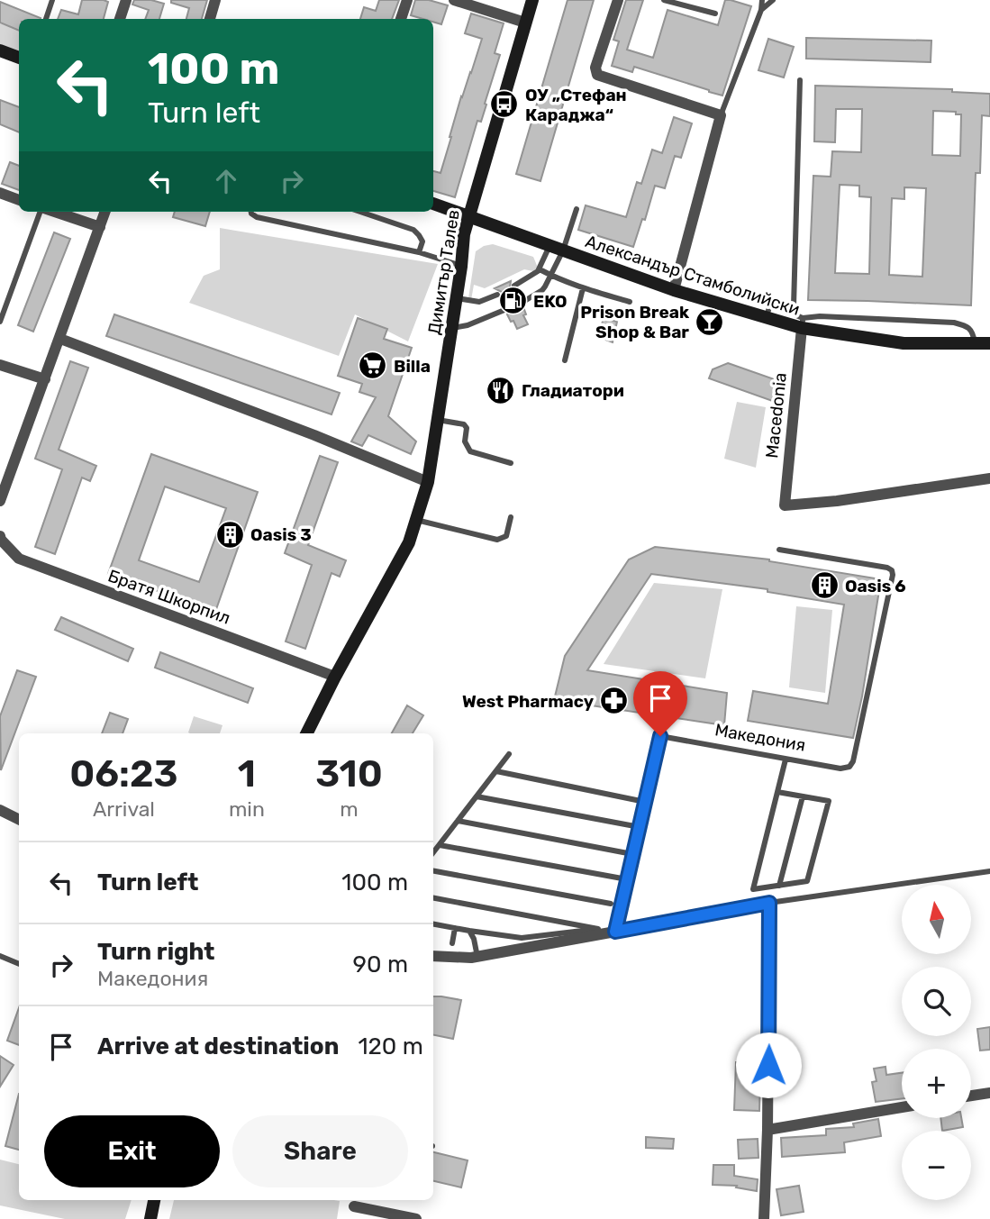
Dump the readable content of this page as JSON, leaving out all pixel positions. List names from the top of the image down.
{
  "streets": {
    "street": [
      "Димитър Талев",
      "Александър Стамболийски",
      "Macedonia",
      "Братя Шкорпил",
      "Македония"
    ]
  },
  "crossings": [
    ["Димитър Талев", "Александър Стамболийски"],
    ["Димитър Талев", "Братя Шкорпил"],
    ["Александър Стамболийски", "Macedonia"]
  ],
  "places": {
    "bus stop": ["ОУ „Стефан Караджа“"],
    "fuel station": ["EKO"],
    "bar": ["Prison Break Shop & Bar"],
    "supermarket": ["Billa"],
    "restaurant": ["Гладиатори"],
    "building": ["Oasis 3", "Oasis 6"],
    "pharmacy": ["West Pharmacy"]
  },
  "north": "top",
  "page": {
    "turn": ["100 m", "Turn left"],
    "eta": [
      "06:23",
      "Arrival",
      "1",
      "min",
      "310",
      "m"
    ],
    "list": [
      {
        "name": "Turn left",
        "value": "100 m"
      },
      {
        "name": "Turn right",
        "note": "Македония",
        "value": "90 m"
      },
      {
        "name": "Arrive at destination",
        "value": "120 m"
      }
    ],
    "map_buttons": ["+", "−"],
    "buttons": ["Exit", "Share"]
  }
}
